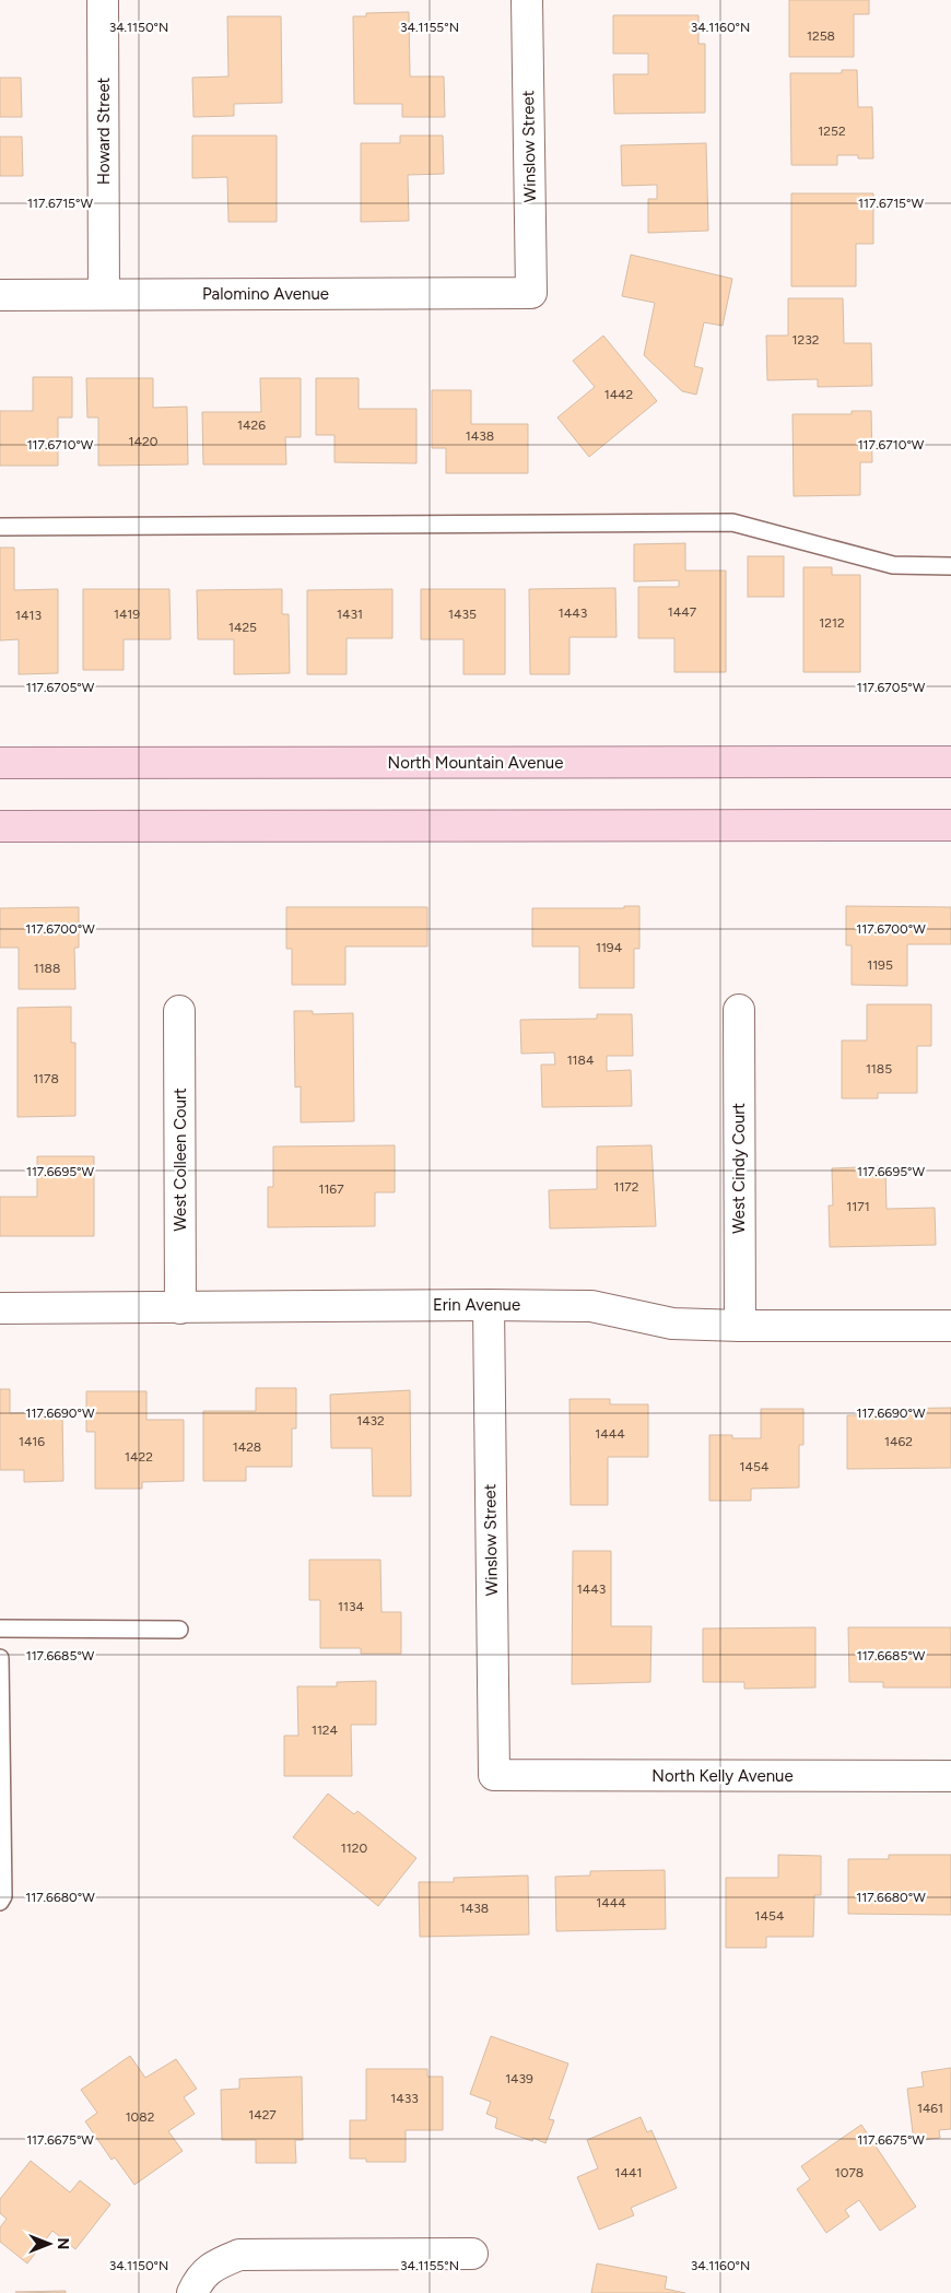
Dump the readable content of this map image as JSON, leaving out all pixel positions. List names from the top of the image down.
{
  "streets": {
    "main road": ["North Mountain Avenue"],
    "street": [
      "Howard Street",
      "Winslow Street",
      "Palomino Avenue",
      "West Colleen Court",
      "West Cindy Court",
      "Erin Avenue",
      "North Kelly Avenue"
    ]
  },
  "crossings": [
    ["Howard Street", "Palomino Avenue"],
    ["Winslow Street", "Palomino Avenue"],
    ["Winslow Street", "Erin Avenue"],
    ["Winslow Street", "North Kelly Avenue"],
    ["West Colleen Court", "Erin Avenue"],
    ["West Cindy Court", "Erin Avenue"]
  ],
  "house_numbers": [
    "1258",
    "1252",
    "1232",
    "1442",
    "1426",
    "1438",
    "1420",
    "1447",
    "1443",
    "1419",
    "1431",
    "1435",
    "1413",
    "1212",
    "1425",
    "1194",
    "1195",
    "1188",
    "1184",
    "1185",
    "1178",
    "1172",
    "1167",
    "1171",
    "1432",
    "1444",
    "1416",
    "1462",
    "1428",
    "1422",
    "1454",
    "1443",
    "1134",
    "1124",
    "1120",
    "1444",
    "1438",
    "1454",
    "1439",
    "1433",
    "1461",
    "1427",
    "1082",
    "1441",
    "1078"
  ],
  "north": "right",
  "coordinates": [
    "34.1150°N",
    "34.1155°N",
    "34.1160°N",
    "117.6715°W",
    "117.6710°W",
    "117.6705°W",
    "117.6700°W",
    "117.6695°W",
    "117.6690°W",
    "117.6685°W",
    "117.6680°W",
    "117.6675°W"
  ]
}
